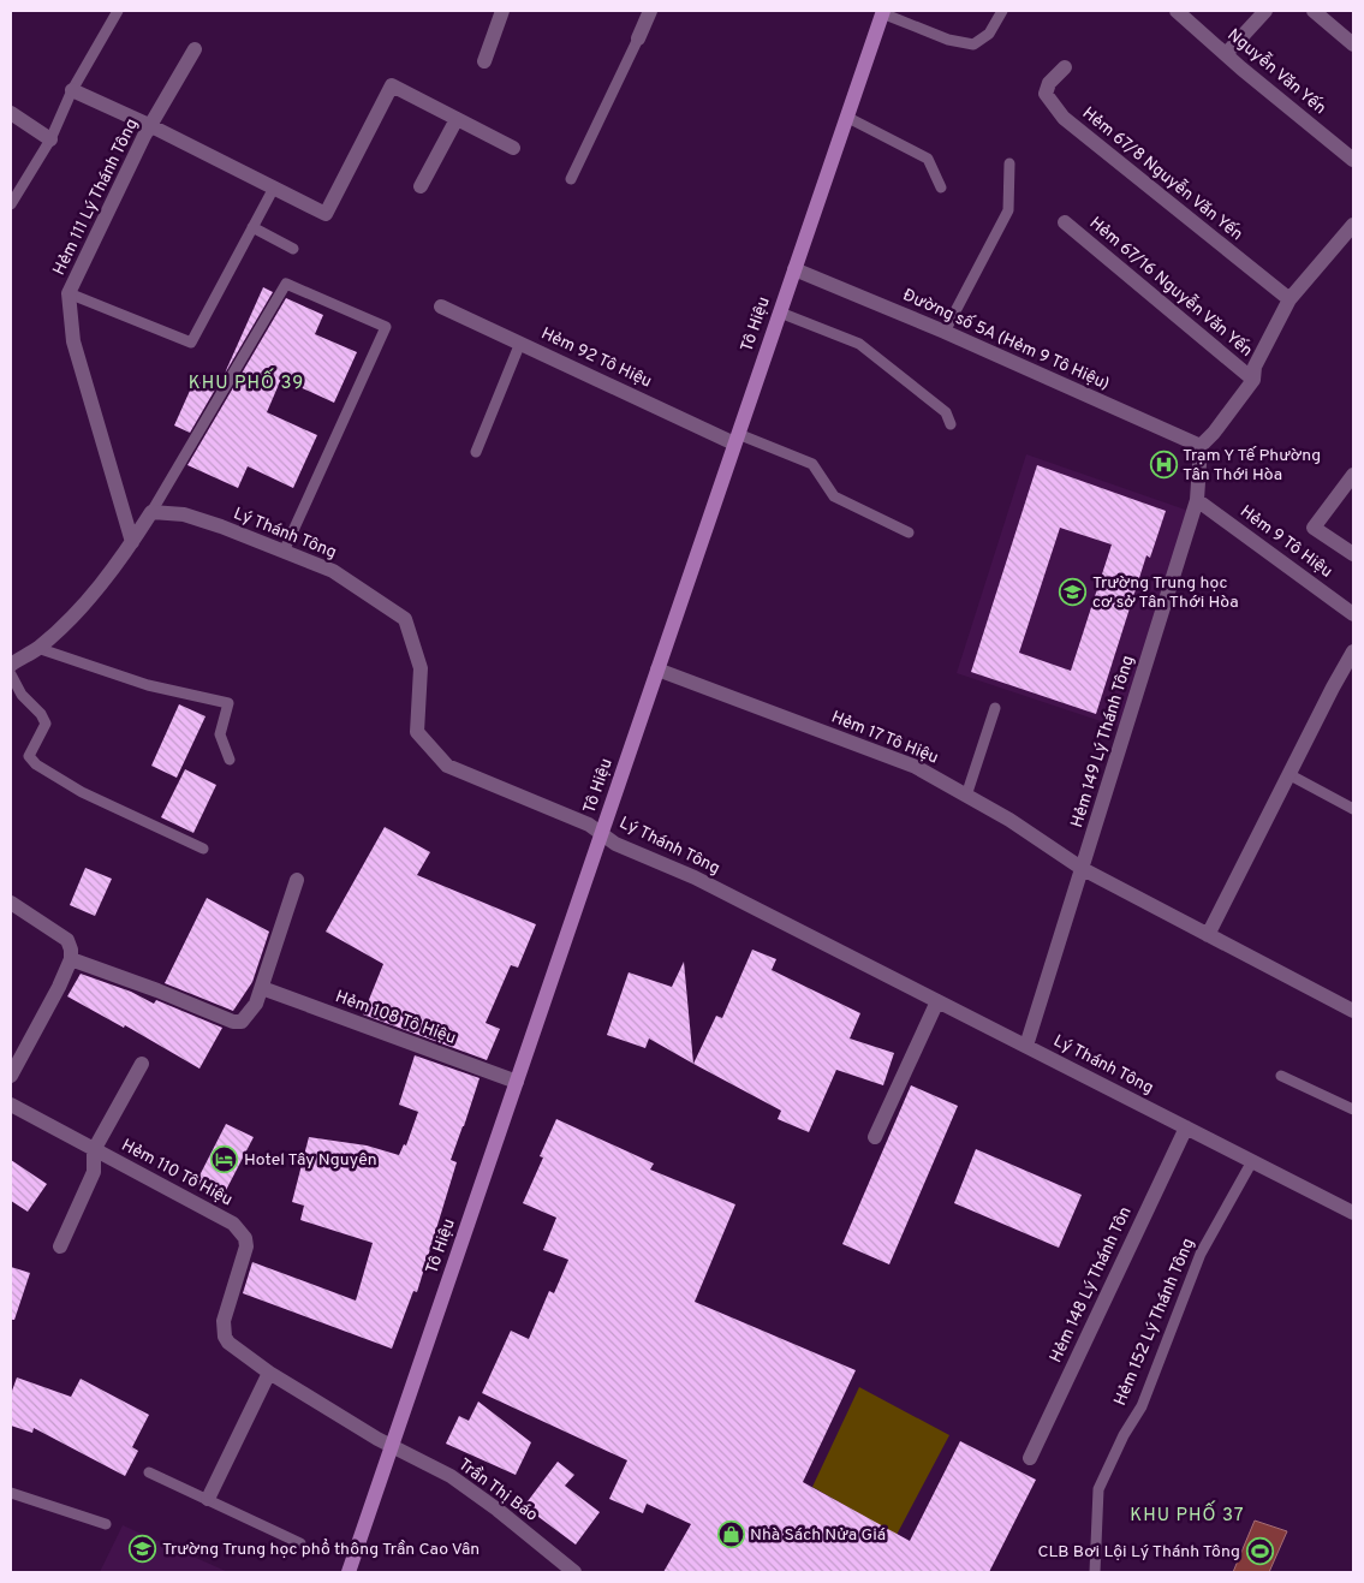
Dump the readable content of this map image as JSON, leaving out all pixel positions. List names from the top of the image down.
{
  "streets": {
    "street": [
      "Nguyễn Văn Yến",
      "Hẻm 67/8 Nguyễn Văn Yến",
      "Hẻm 111 Lý Thánh Tông",
      "Hẻm 67/16 Nguyễn Văn Yến",
      "Tô Hiệu",
      "Đường số 5A (Hẻm 9 Tô Hiệu)",
      "Hẻm 92 Tô Hiệu",
      "Lý Thánh Tông",
      "Hẻm 9 Tô Hiệu",
      "Hẻm 17 Tô Hiệu",
      "Hẻm 149 Lý Thánh Tông",
      "Hẻm 108 Tô Hiệu",
      "Hẻm 110 Tô Hiệu",
      "Hẻm 148 Lý Thánh Tôn",
      "Trần Thị Báo"
    ],
    "lane": ["Hẻm 152 Lý Thánh Tông"]
  },
  "crossings": [
    ["Tô Hiệu", "Đường số 5A (Hẻm 9 Tô Hiệu)"],
    ["Tô Hiệu", "Hẻm 92 Tô Hiệu"],
    ["Tô Hiệu", "Lý Thánh Tông"],
    ["Tô Hiệu", "Hẻm 17 Tô Hiệu"],
    ["Tô Hiệu", "Hẻm 108 Tô Hiệu"],
    ["Tô Hiệu", "Hẻm 110 Tô Hiệu"],
    ["Tô Hiệu", "Trần Thị Báo"],
    ["Đường số 5A (Hẻm 9 Tô Hiệu)", "Hẻm 149 Lý Thánh Tông"],
    ["Lý Thánh Tông", "Hẻm 149 Lý Thánh Tông"],
    ["Lý Thánh Tông", "Hẻm 148 Lý Thánh Tôn"],
    ["Lý Thánh Tông", "Hẻm 152 Lý Thánh Tông"],
    ["Hẻm 9 Tô Hiệu", "Hẻm 149 Lý Thánh Tông"],
    ["Hẻm 17 Tô Hiệu", "Hẻm 149 Lý Thánh Tông"],
    ["Hẻm 110 Tô Hiệu", "Trần Thị Báo"]
  ],
  "districts": ["KHU PHỐ 39", "KHU PHỐ 37"],
  "places": {
    "hospital": ["Trạm Y Tế Phường Tân Thới Hòa"],
    "school or university": ["Trường Trung học cơ sở Tân Thới Hòa", "Trường Trung học phổ thông Trần Cao Vân"],
    "hotel": ["Hotel Tây Nguyên"],
    "shop": ["Nhà Sách Nửa Giá"],
    "sports": ["CLB Bơi Lội Lý Thánh Tông"]
  }
}
